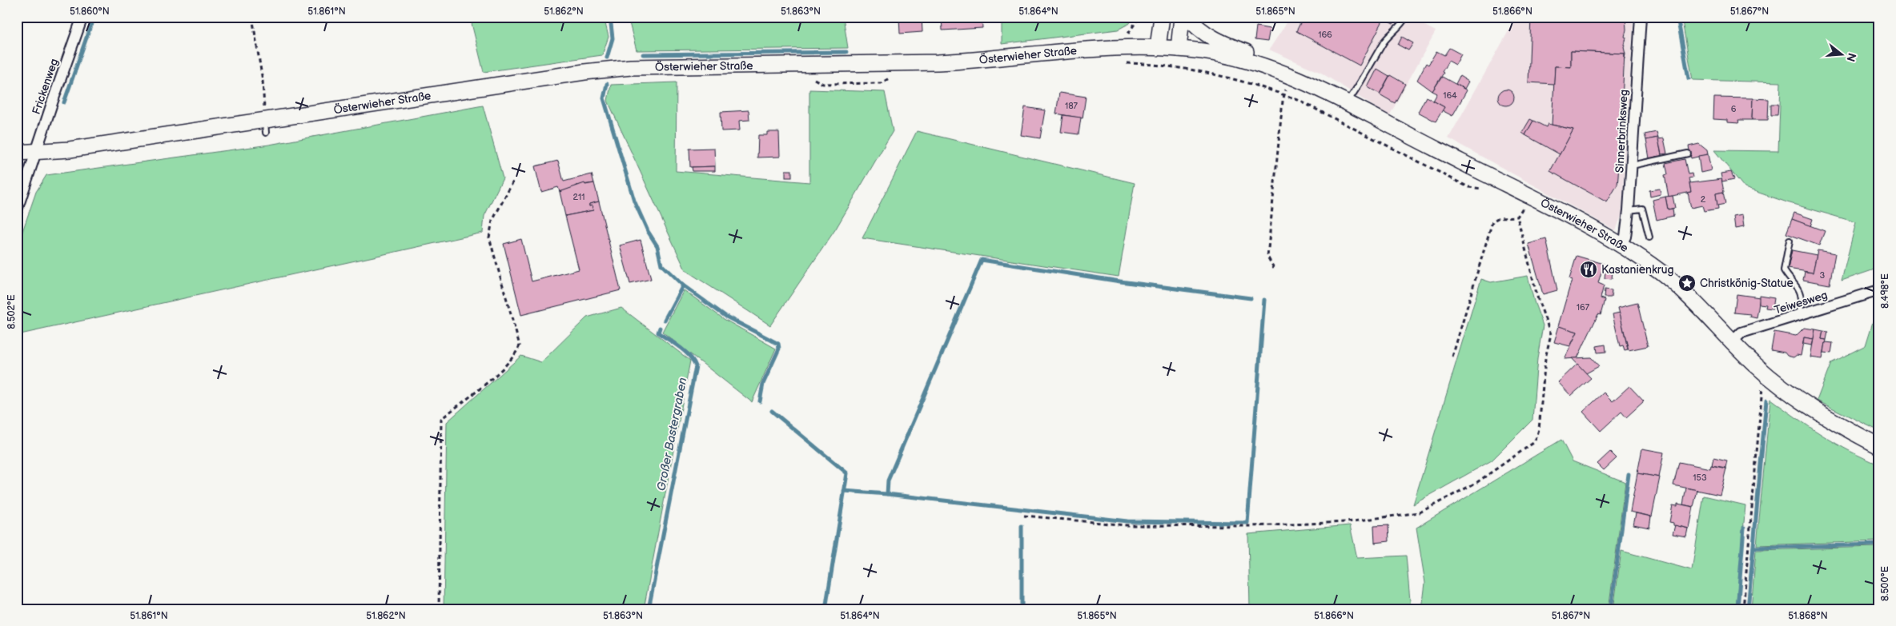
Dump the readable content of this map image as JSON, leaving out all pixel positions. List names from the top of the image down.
{
  "streets": {
    "street": [
      "Österwieher Straße",
      "Frickenweg",
      "Sinnerbrinksweg",
      "Teiwesweg"
    ]
  },
  "crossings": [
    ["Österwieher Straße", "Frickenweg"],
    ["Österwieher Straße", "Sinnerbrinksweg"],
    ["Österwieher Straße", "Teiwesweg"]
  ],
  "water": ["Großer Bastergraben"],
  "places": {
    "restaurant": ["Kastanienkrug"],
    "place": ["Christkönig-Statue"]
  },
  "house_numbers": [
    "166",
    "164",
    "187",
    "6",
    "211",
    "2",
    "3",
    "167",
    "153"
  ],
  "north": "right",
  "coordinates": [
    "51.860°N",
    "51.861°N",
    "51.862°N",
    "51.863°N",
    "51.864°N",
    "51.865°N",
    "51.866°N",
    "51.867°N",
    "8.498°E",
    "8.502°E",
    "8.500°E",
    "51.868°N"
  ]
}
